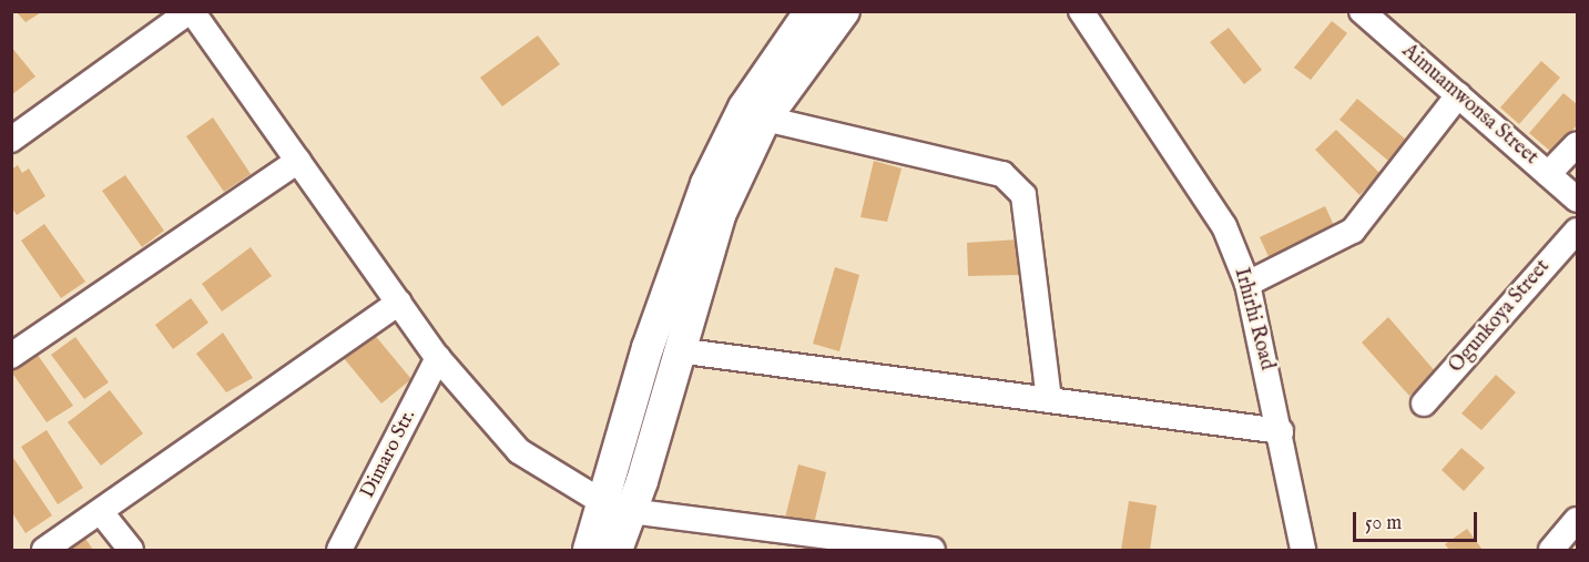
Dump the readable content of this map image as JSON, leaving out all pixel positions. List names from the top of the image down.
{
  "streets": {
    "street": [
      "Aimuamwonsa Street",
      "Ogunkoya Street",
      "Irhirhi Road",
      "Dimaro Str."
    ]
  },
  "scale_bar": "50 m"
}
